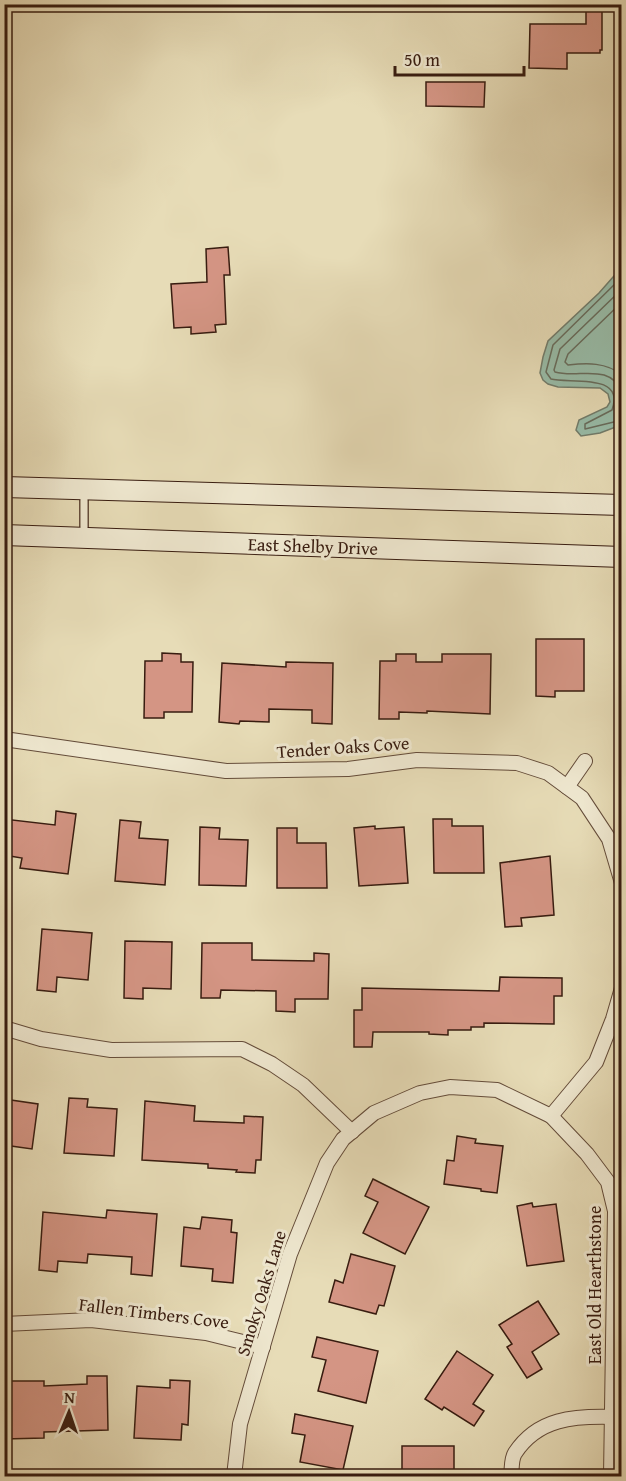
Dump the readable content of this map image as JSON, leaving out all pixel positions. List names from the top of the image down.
{
  "streets": {
    "main road": ["East Shelby Drive"],
    "street": [
      "Tender Oaks Cove",
      "East Old Hearthstone",
      "Smoky Oaks Lane",
      "Fallen Timbers Cove"
    ]
  },
  "crossings": [
    ["East Old Hearthstone", "Smoky Oaks Lane"],
    ["Smoky Oaks Lane", "Fallen Timbers Cove"]
  ],
  "scale_bar": "50 m",
  "north": "top"
}
